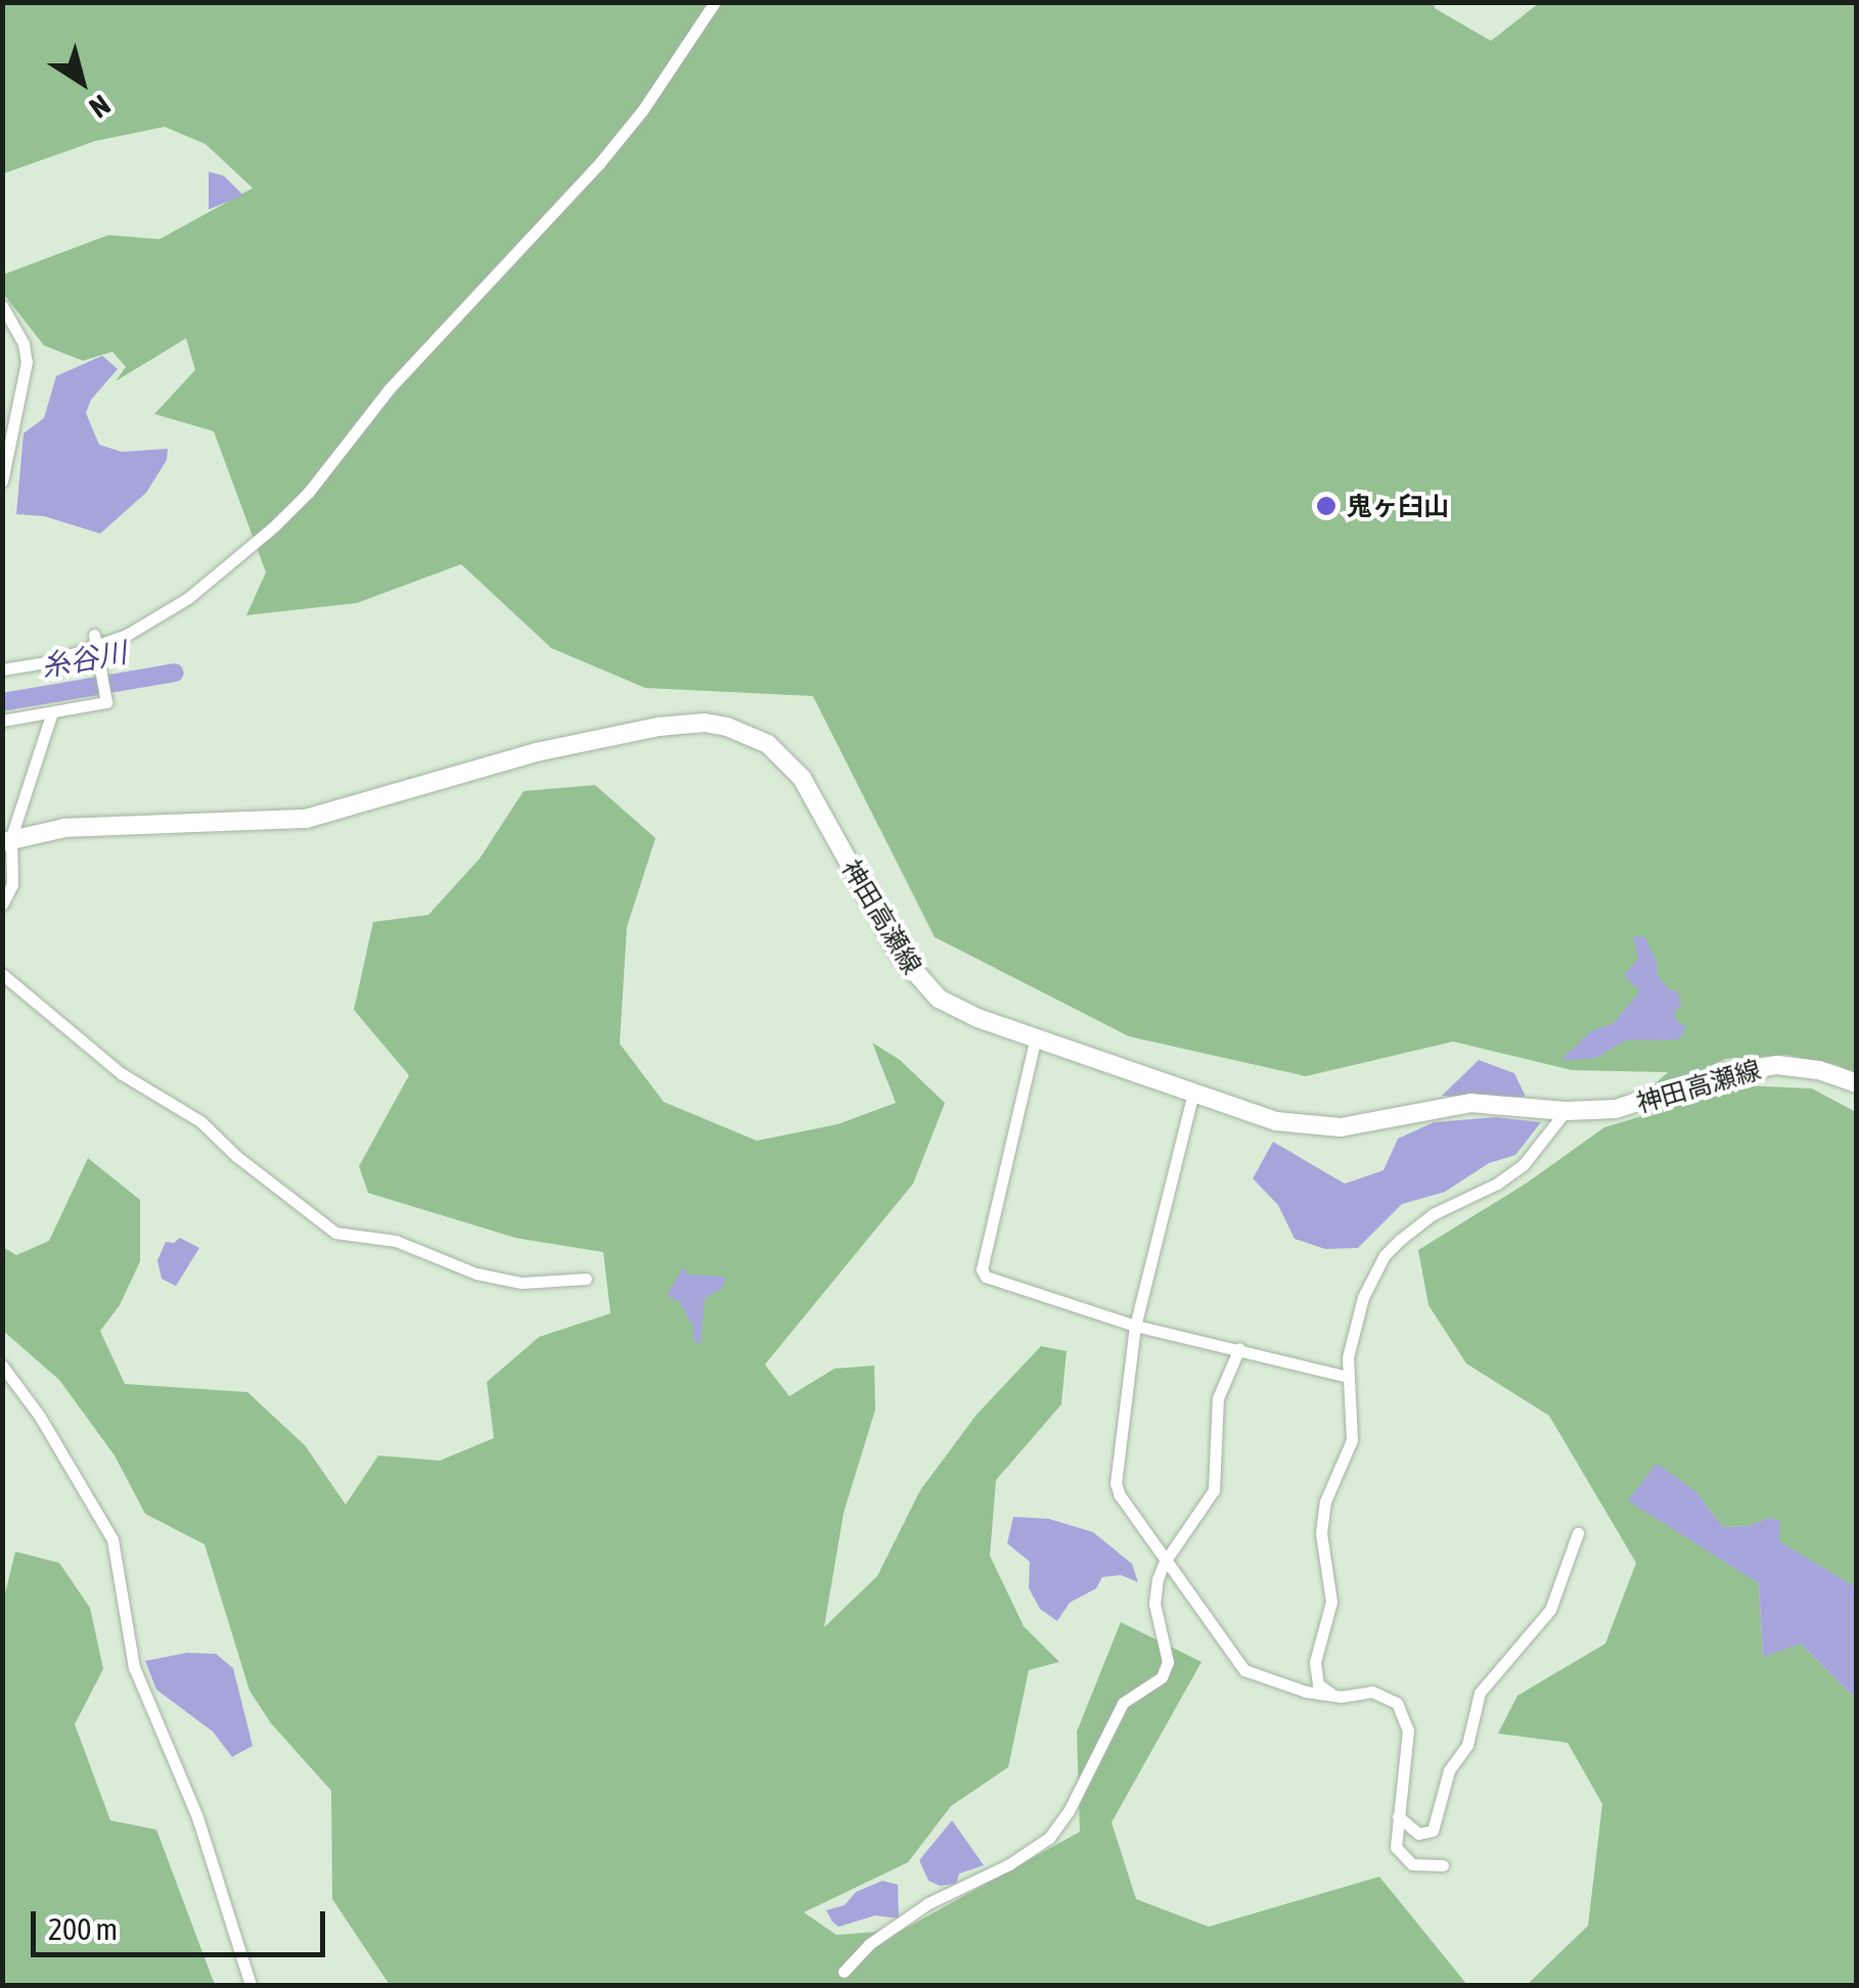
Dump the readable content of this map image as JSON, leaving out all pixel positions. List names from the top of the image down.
{
  "streets": {
    "main road": ["神田高瀬線"]
  },
  "water": ["糸谷川"],
  "places": ["鬼ヶ臼山"],
  "scale_bar": "200 m",
  "north": "bottom right"
}
